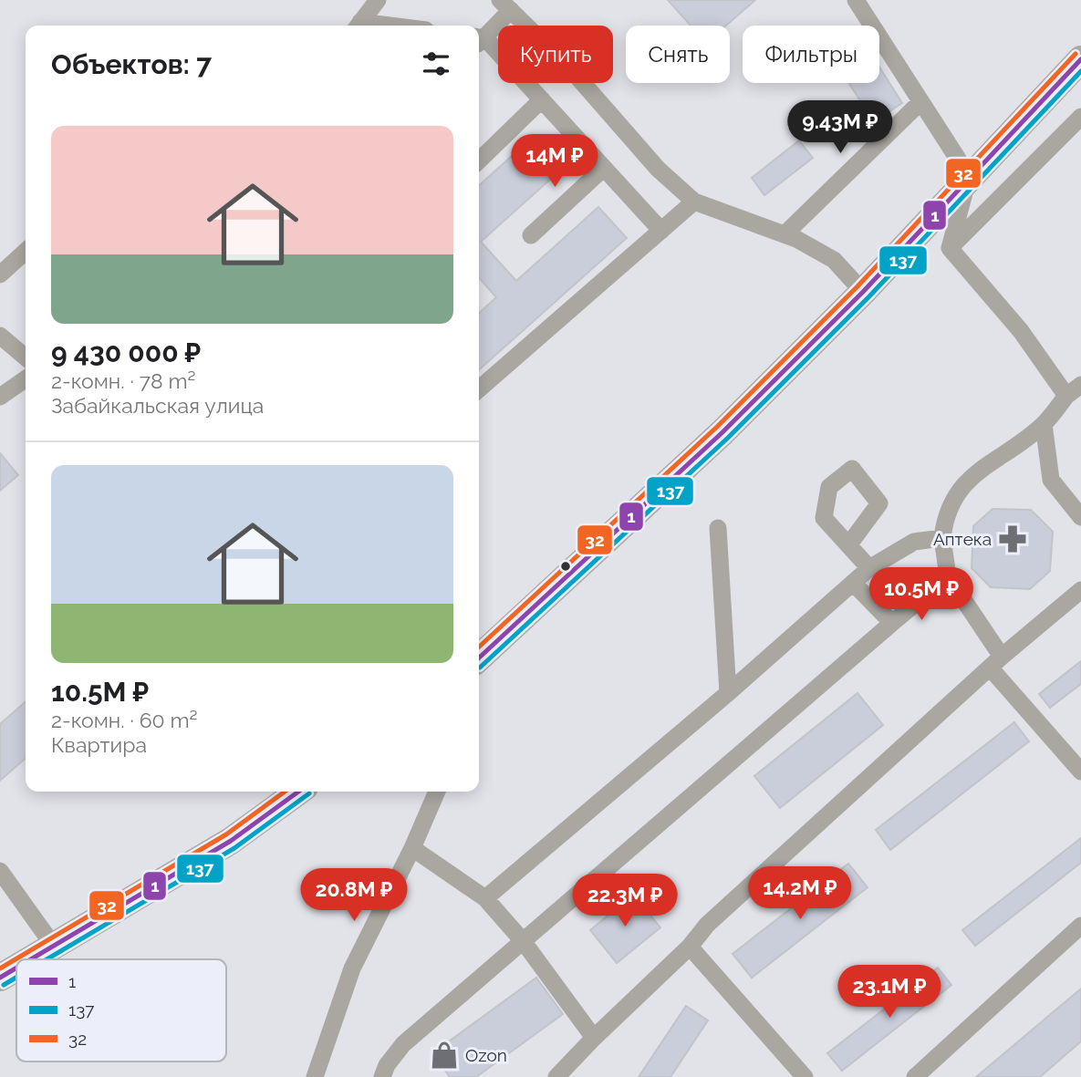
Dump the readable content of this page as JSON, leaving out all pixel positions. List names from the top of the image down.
{
  "places": {
    "pharmacy": ["Аптека"],
    "shop": ["Ozon"]
  },
  "lines": ["transit line 32", "transit line 1", "transit line 137"],
  "legend": ["1", "137", "32"],
  "page": {
    "chip": ["Купить", "Снять", "Фильтры"],
    "heading": "Объектов: 7",
    "price": [
      "9.43M ₽",
      "14M ₽",
      "10.5M ₽",
      "14.2M ₽",
      "20.8M ₽",
      "22.3M ₽",
      "23.1M ₽"
    ],
    "list": [
      {
        "name": "9 430 000 ₽",
        "note": "2-комн. · 78 m² · Забайкальская улица"
      },
      {
        "name": "10.5M ₽",
        "note": "2-комн. · 60 m² · Квартира"
      }
    ]
  }
}
